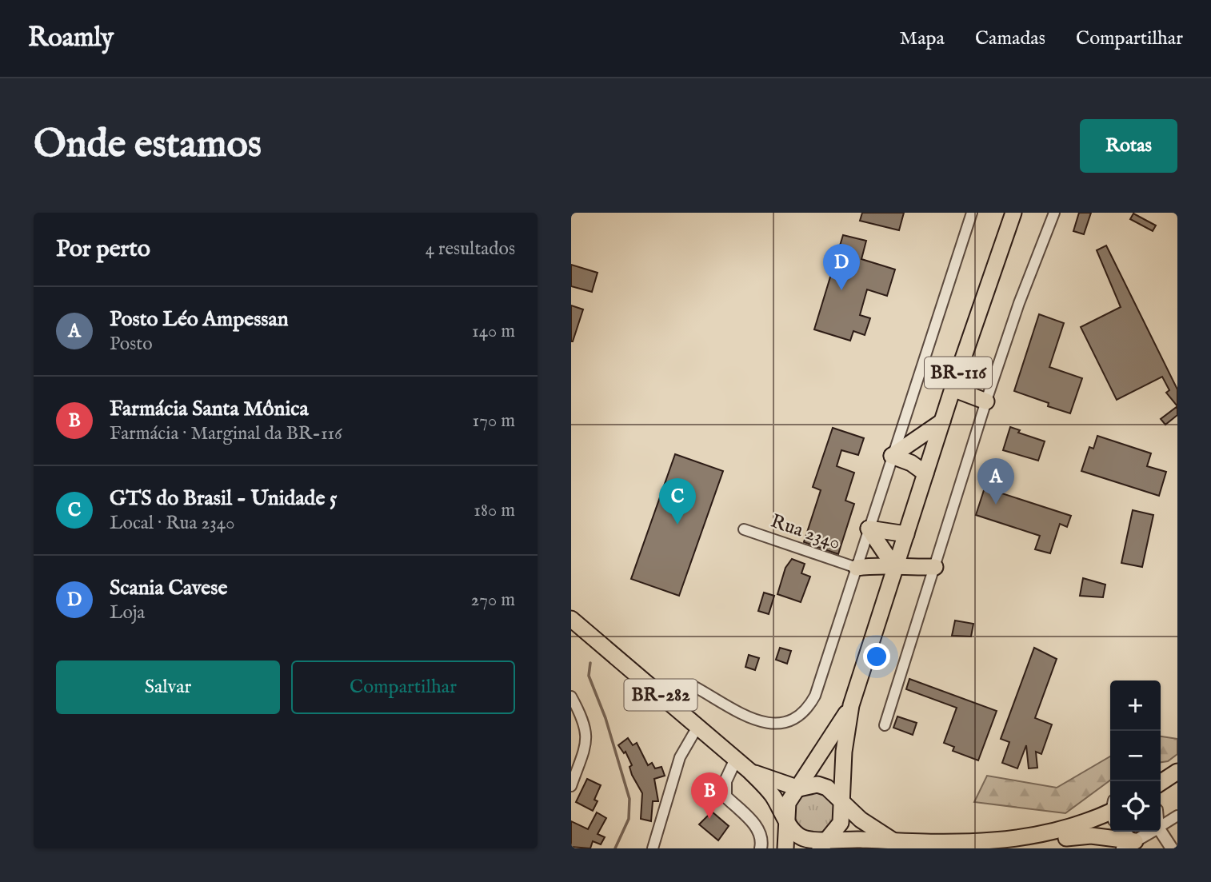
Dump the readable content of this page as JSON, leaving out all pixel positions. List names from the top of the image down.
{
  "streets": {
    "highway": ["BR-116", "BR-282"],
    "street": ["Rua 2340"]
  },
  "crossings": [
    ["BR-116", "BR-282"]
  ],
  "page": {
    "header": "Roamly",
    "nav": ["Mapa", "Camadas", "Compartilhar"],
    "buttons": [
      "Rotas",
      ["Salvar", "Compartilhar"]
    ],
    "title": "Onde estamos",
    "heading": ["Por perto", "4 resultados"],
    "pins": [
      "D",
      "A",
      "C",
      "B"
    ],
    "list": [
      {
        "mark": "A",
        "name": "Posto Léo Ampessan",
        "note": "Posto",
        "value": "140 m"
      },
      {
        "mark": "B",
        "name": "Farmácia Santa Mônica",
        "note": "Farmácia · Marginal da BR-116",
        "value": "170 m"
      },
      {
        "mark": "C",
        "name": "GTS do Brasil - Unidade 5",
        "note": "Local · Rua 2340",
        "value": "180 m"
      },
      {
        "mark": "D",
        "name": "Scania Cavese",
        "note": "Loja",
        "value": "270 m"
      }
    ],
    "map_buttons": ["+", "−"]
  }
}
